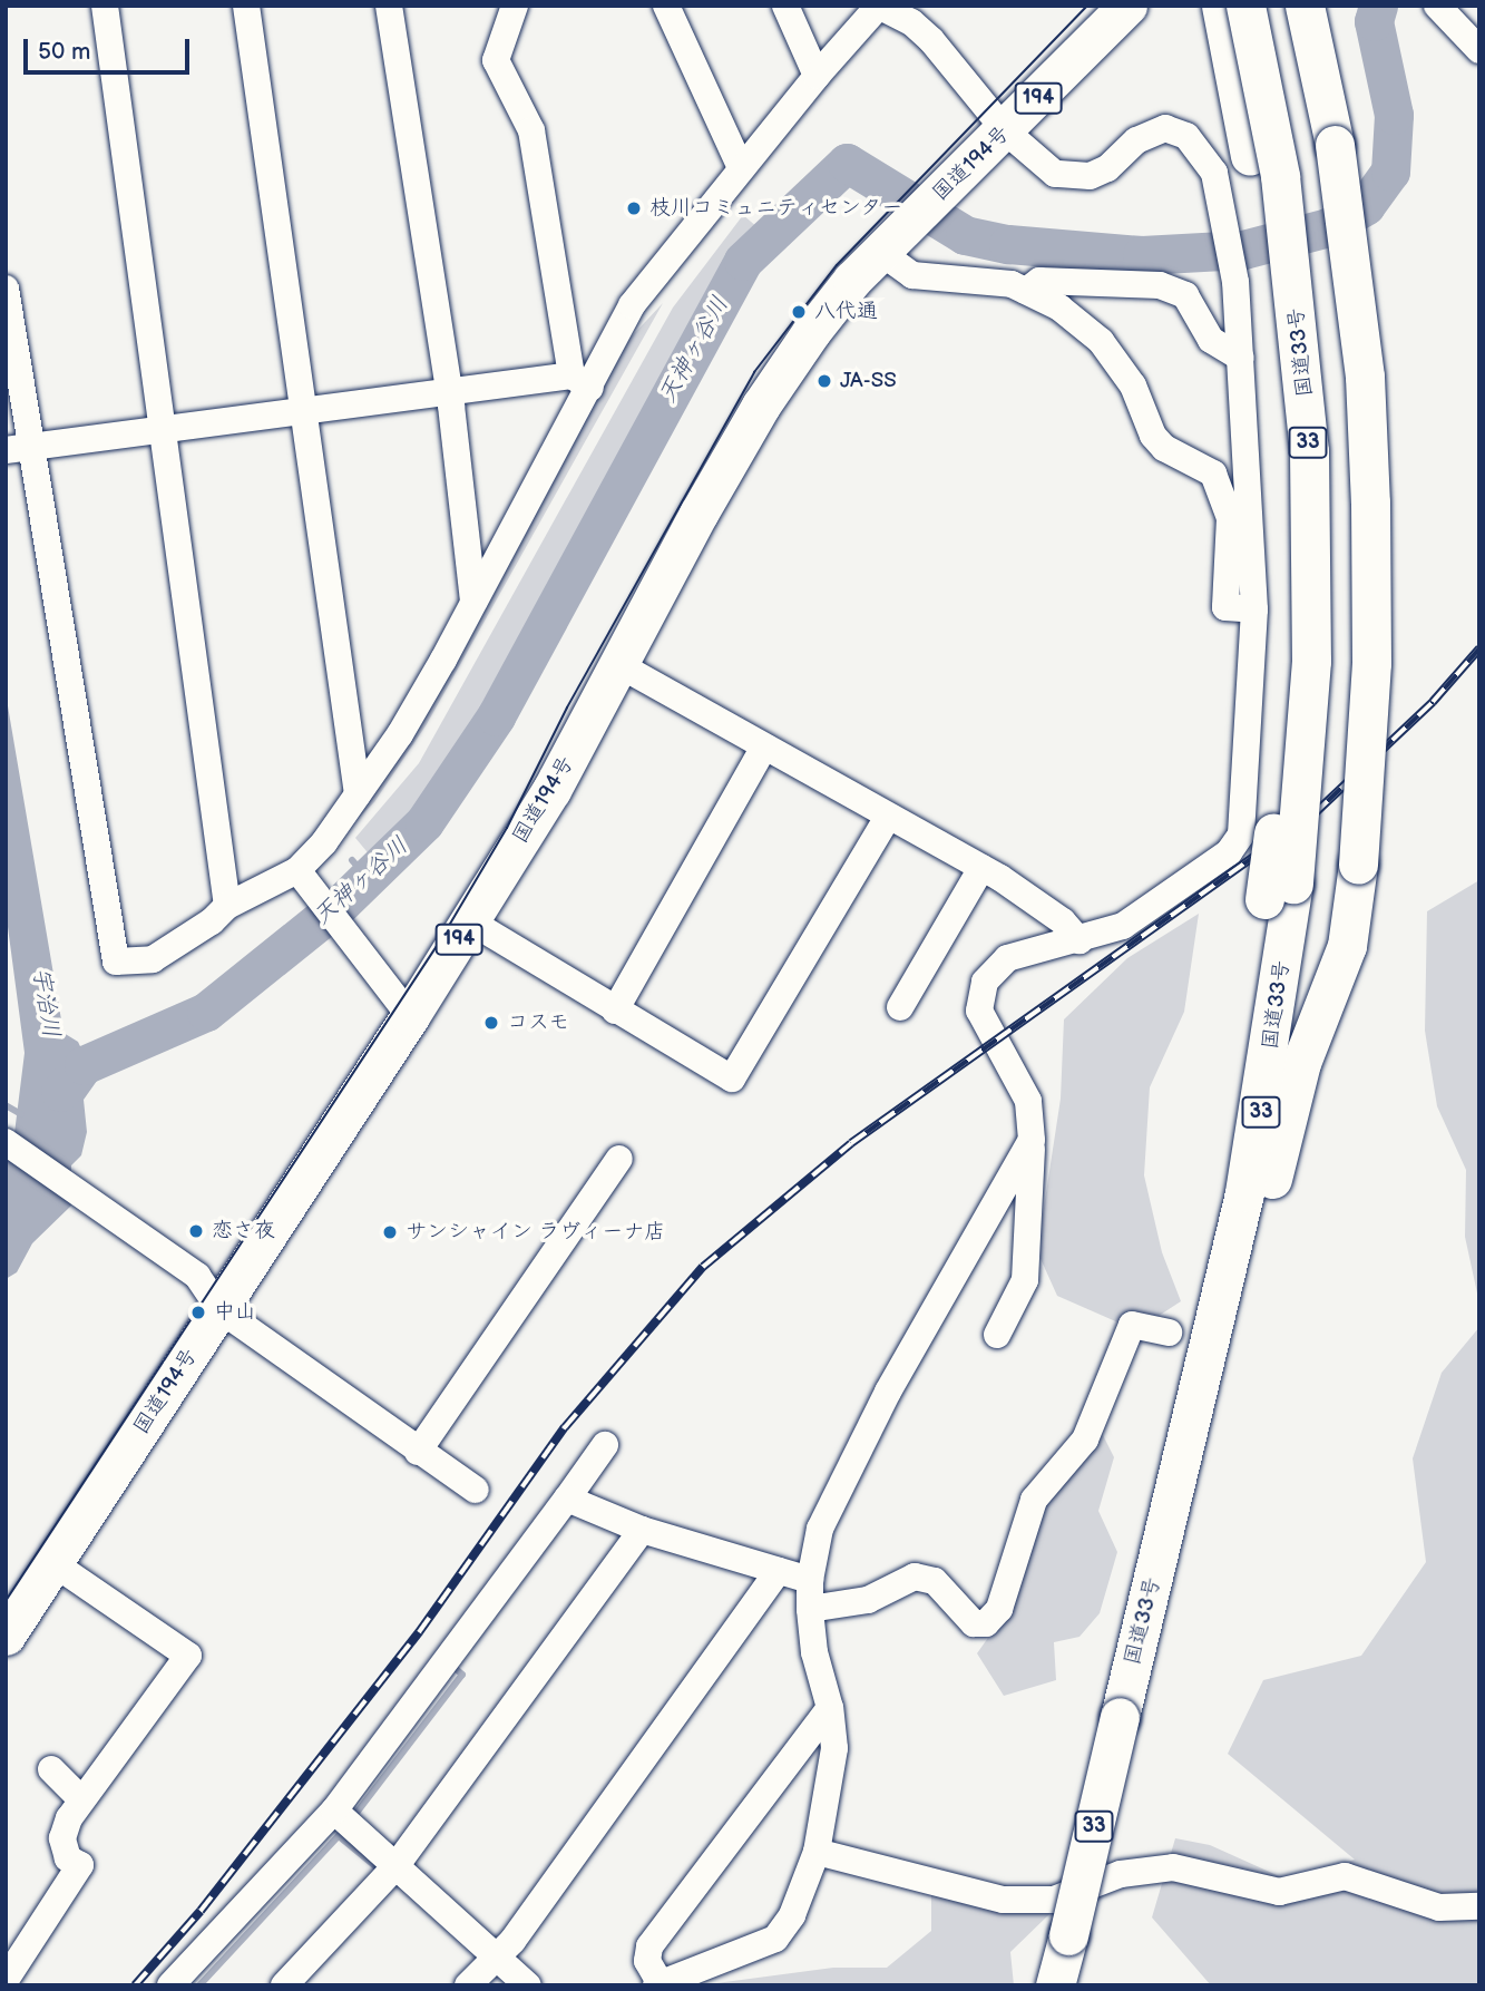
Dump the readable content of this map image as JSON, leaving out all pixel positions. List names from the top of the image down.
{
  "streets": {
    "highway": [
      "194",
      "国道194号",
      "国道33号",
      "33"
    ]
  },
  "water": ["天神ヶ谷川", "宇治川"],
  "places": [
    "枝川コミュニティセンター",
    "八代通",
    "JA-SS",
    "コスモ",
    "恋さ夜",
    "サンシャイン ラヴィーナ店",
    "中山"
  ],
  "scale_bar": "50 m"
}
